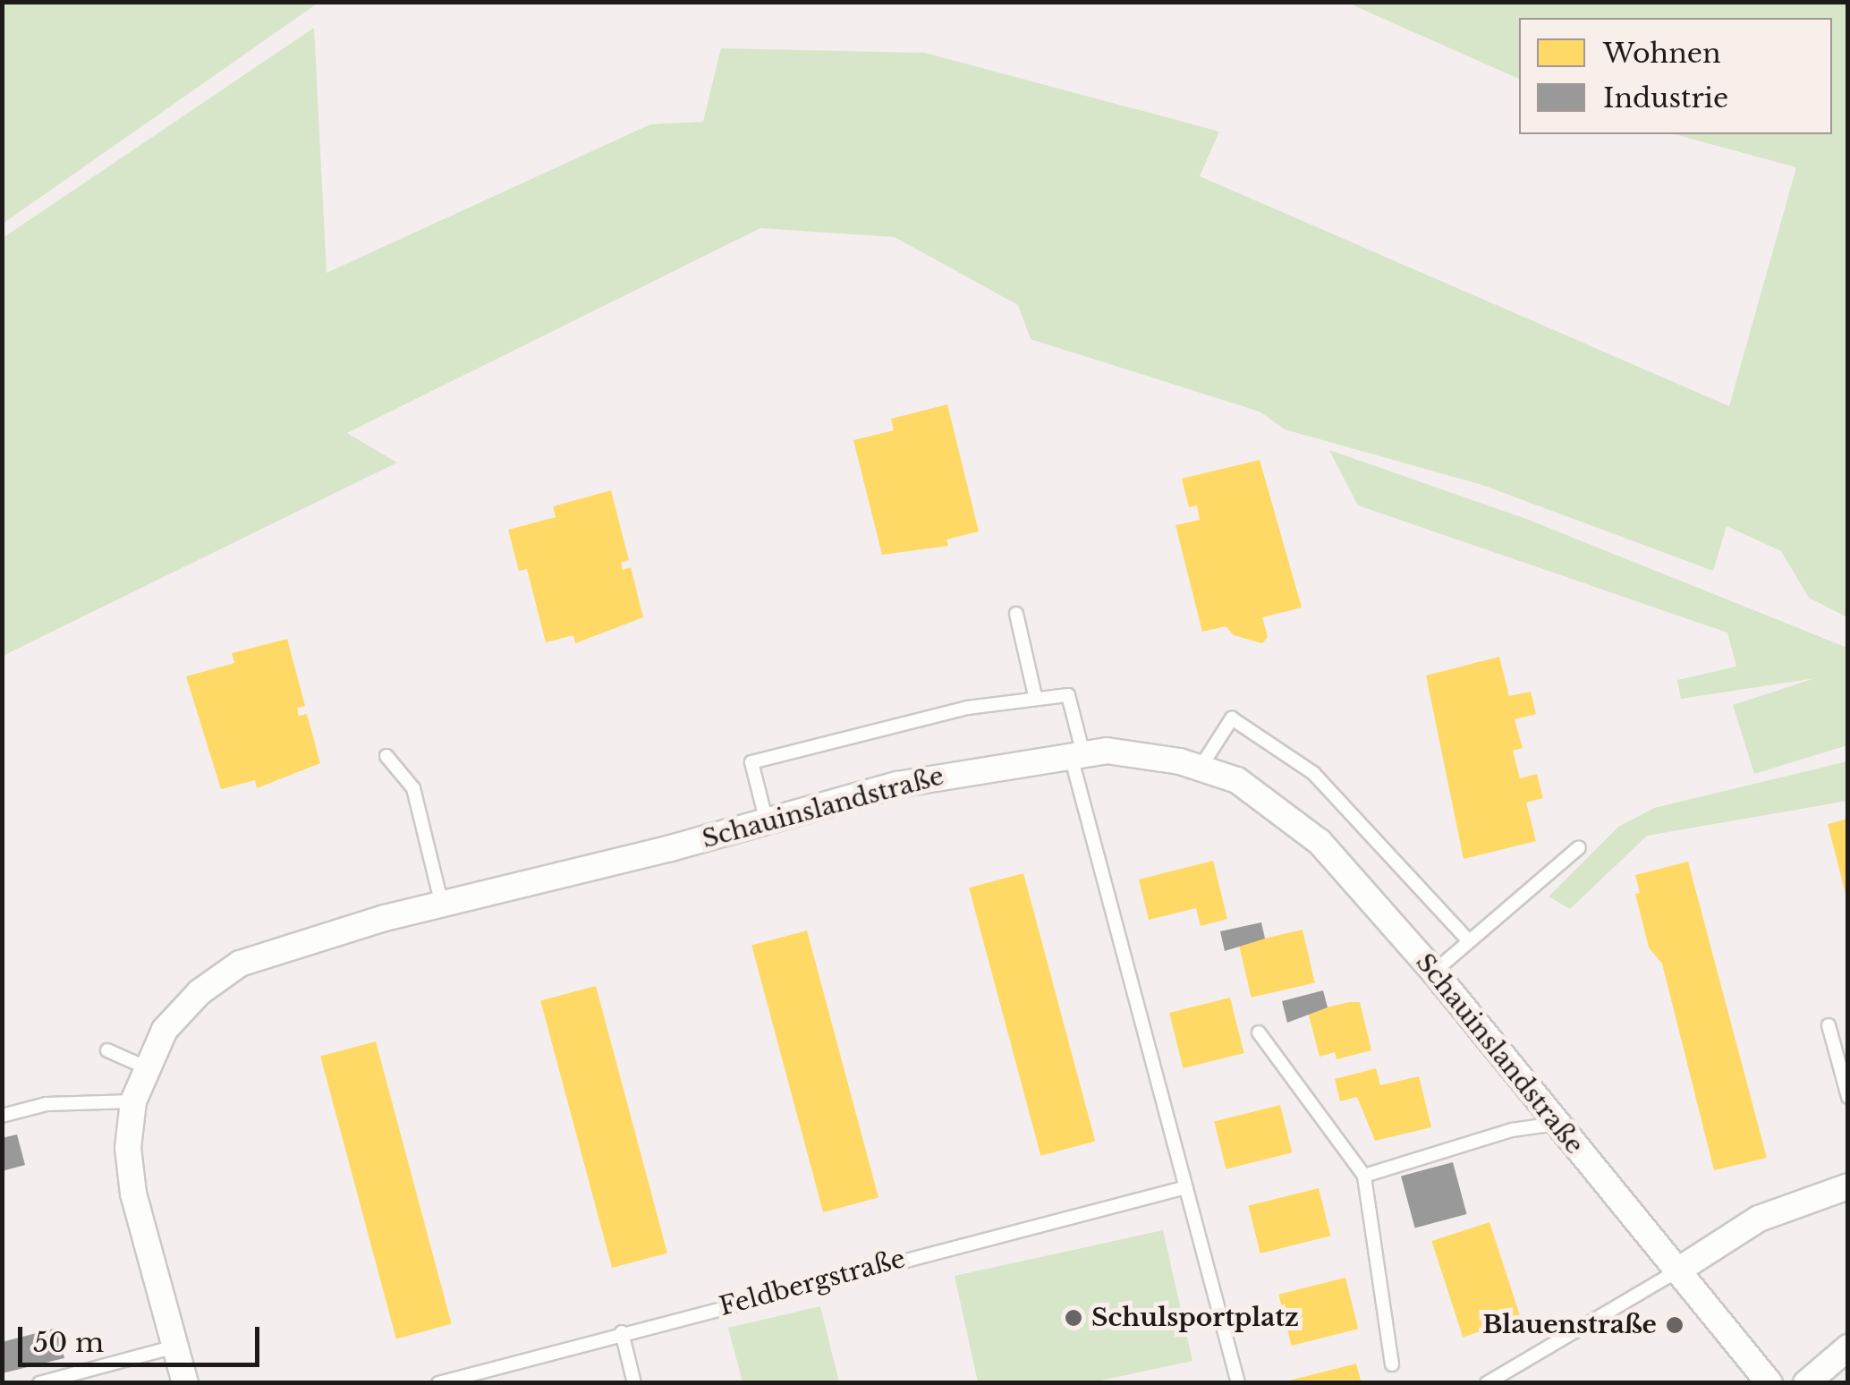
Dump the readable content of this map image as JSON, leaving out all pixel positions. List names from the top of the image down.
{
  "streets": {
    "street": ["Schauinslandstraße"],
    "lane": ["Feldbergstraße"]
  },
  "places": ["Schulsportplatz", "Blauenstraße"],
  "legend": ["Wohnen", "Industrie"],
  "scale_bar": "50 m"
}
